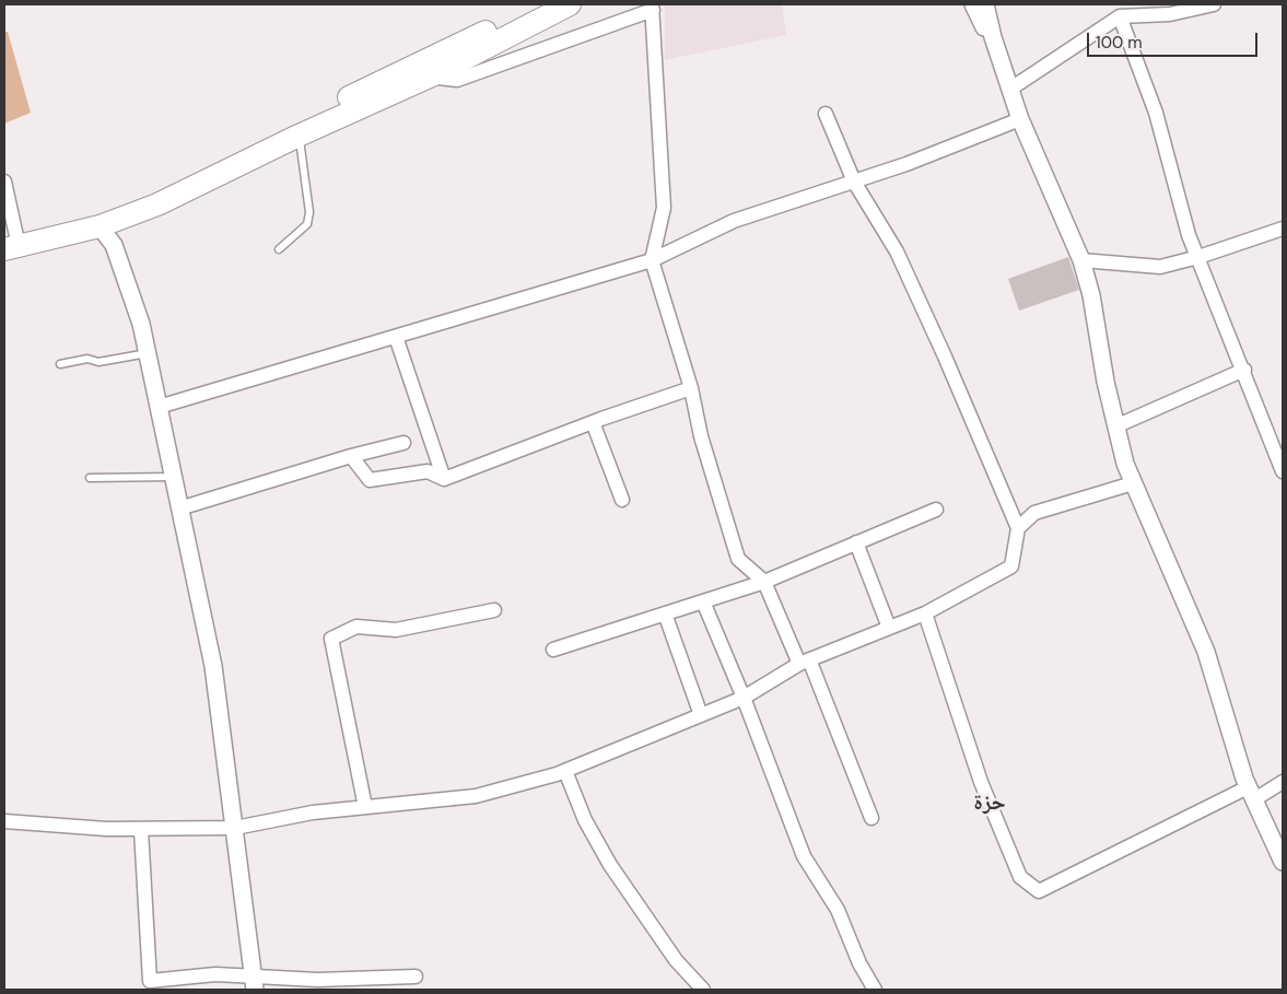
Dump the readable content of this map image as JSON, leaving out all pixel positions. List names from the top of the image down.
{
  "districts": ["حزة"],
  "scale_bar": "100 m"
}
